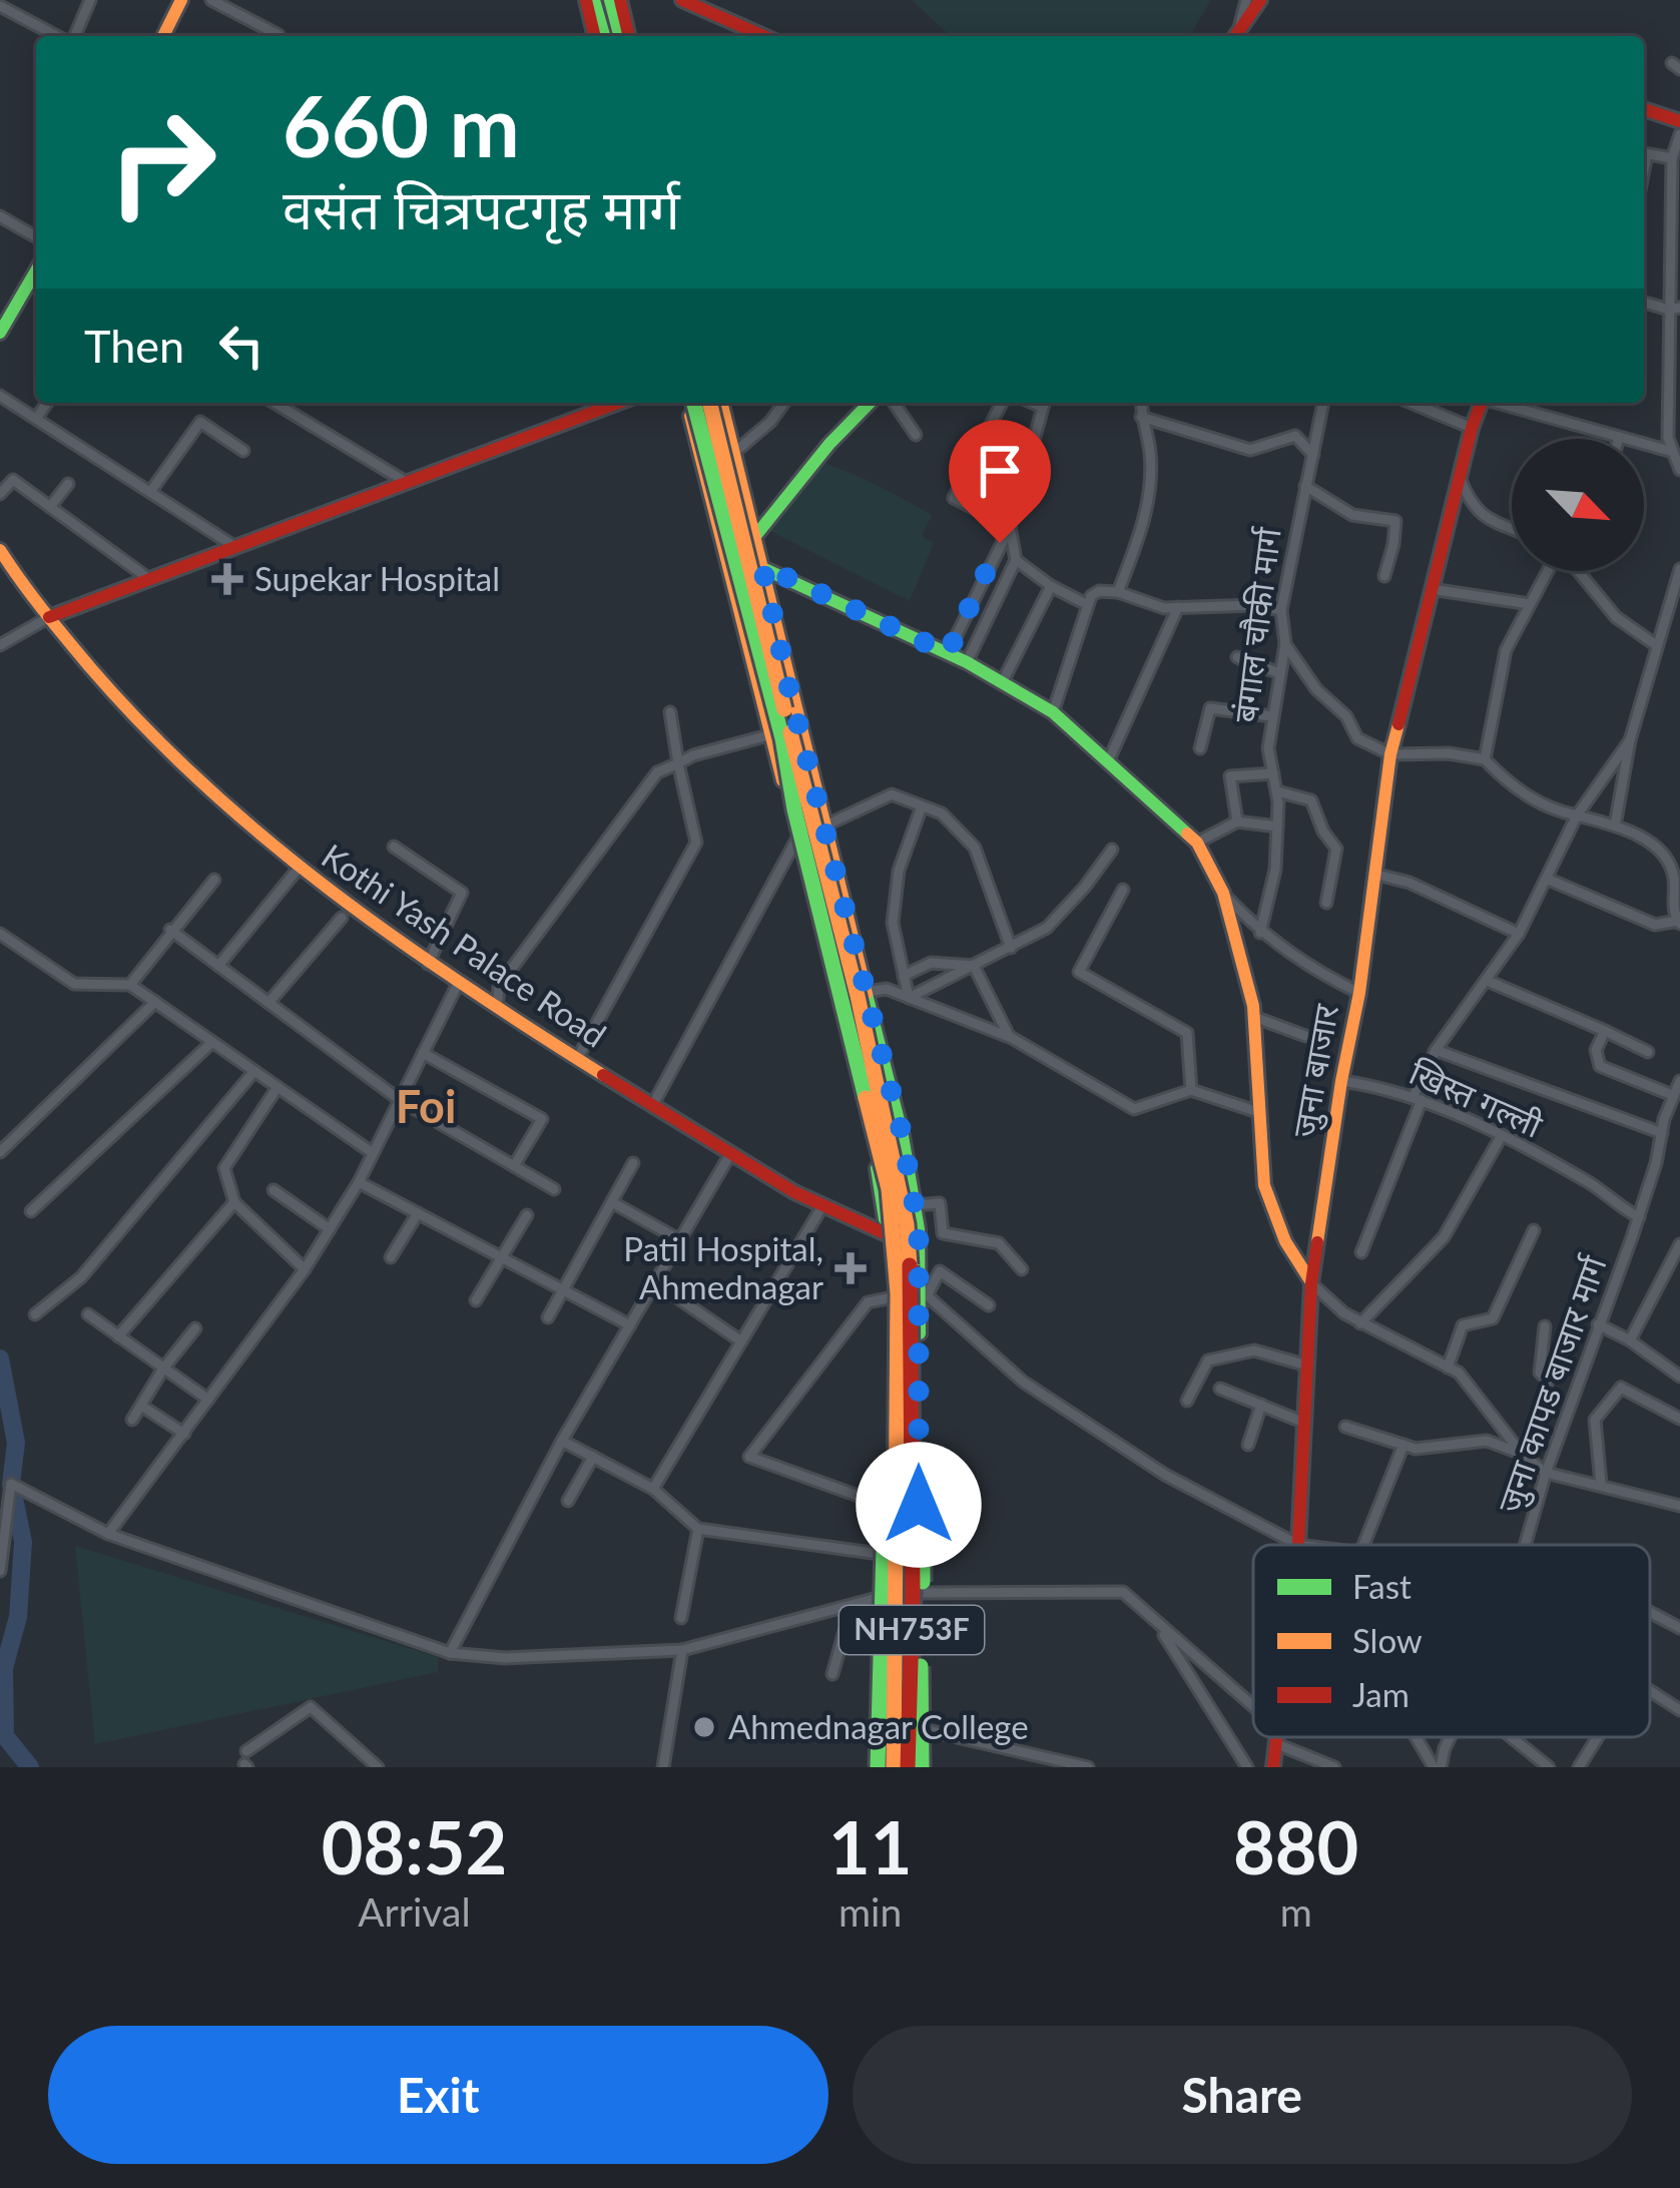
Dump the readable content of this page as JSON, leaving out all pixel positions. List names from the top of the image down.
{
  "streets": {
    "main road": ["Kothi Yash Palace Road", "जुना बाजार", "NH753F"],
    "street": ["बंगाल चौकी मार्ग", "खिस्त गल्ली", "जुना कापड बाजार मार्ग"]
  },
  "crossings": [
    ["जुना बाजार", "खिस्त गल्ली"],
    ["खिस्त गल्ली", "जुना कापड बाजार मार्ग"]
  ],
  "districts": ["Foi"],
  "places": {
    "health": ["Supekar Hospital", "Patil Hospital, Ahmednagar"],
    "other": ["Ahmednagar College"]
  },
  "legend": ["Fast", "Slow", "Jam"],
  "north": "bottom right",
  "page": {
    "turn": ["660 m", "वसंत चित्रपटगृह मार्ग"],
    "then": "Then",
    "eta": [
      "08:52",
      "Arrival",
      "11",
      "min",
      "880",
      "m"
    ],
    "buttons": ["Exit", "Share"]
  }
}
